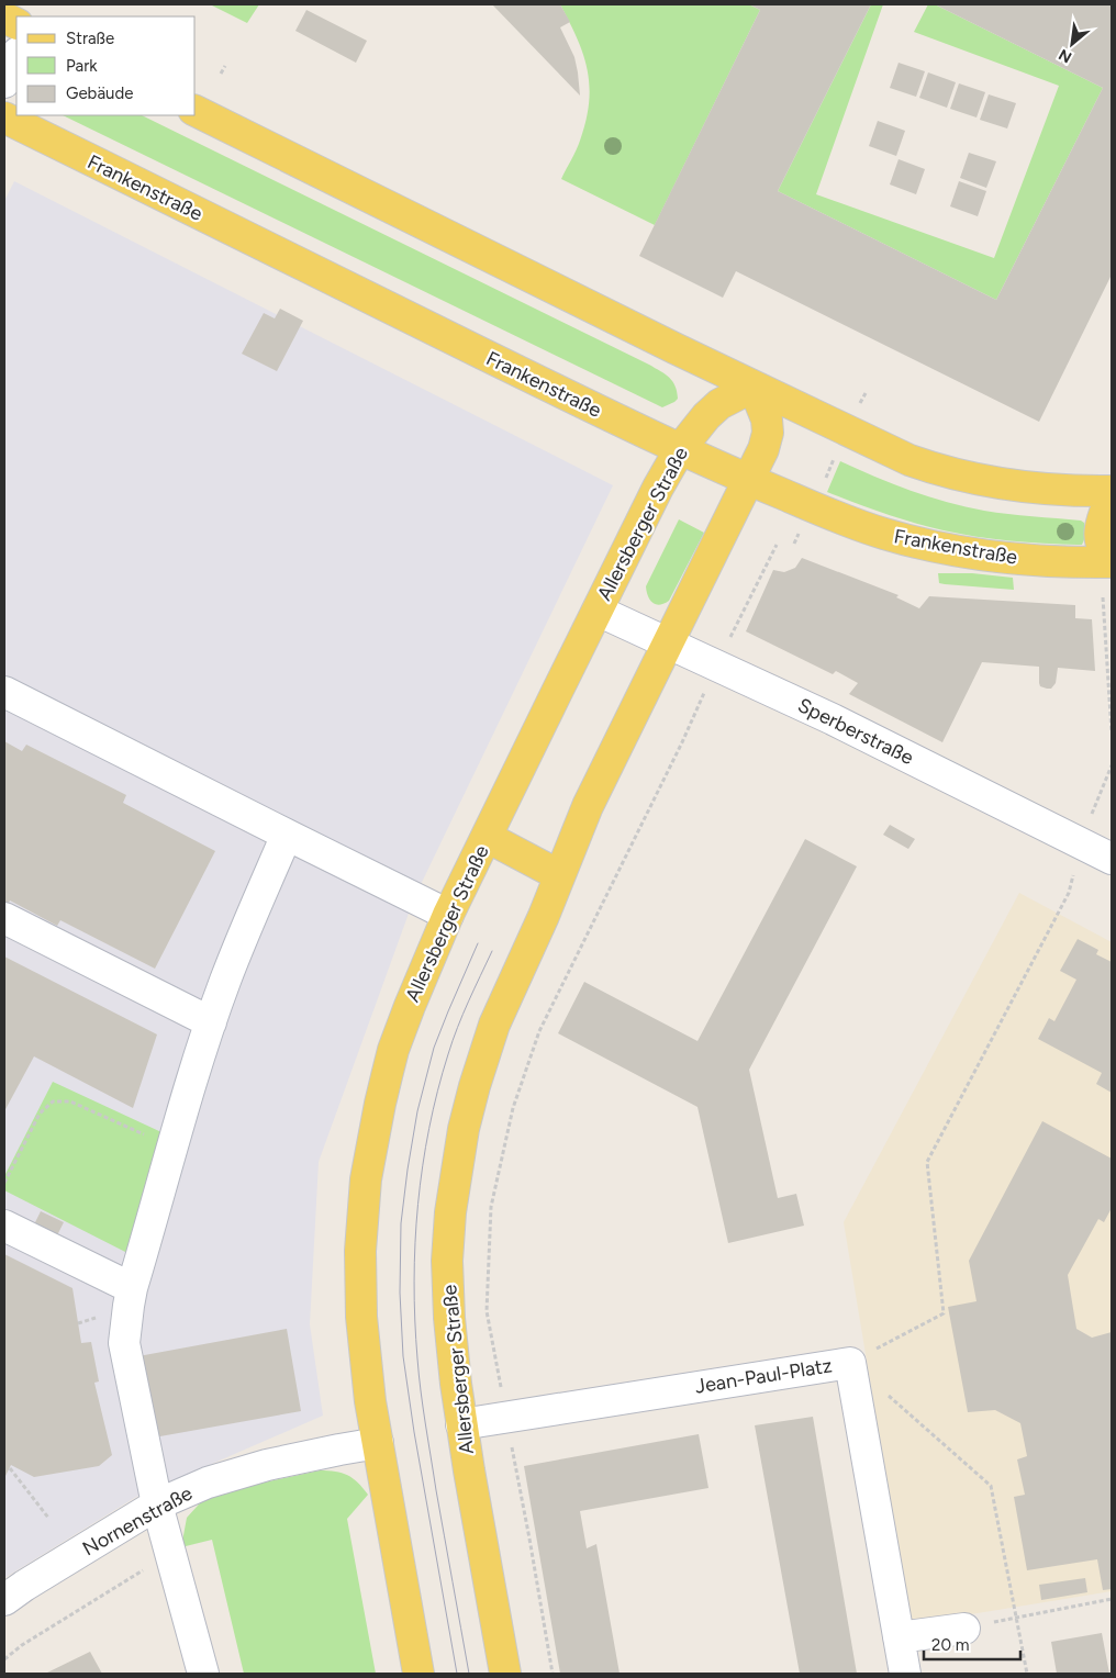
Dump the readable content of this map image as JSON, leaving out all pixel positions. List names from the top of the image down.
{
  "streets": {
    "main road": ["Frankenstraße", "Allersberger Straße"],
    "street": ["Sperberstraße", "Jean-Paul-Platz", "Nornenstraße"]
  },
  "crossings": [
    ["Frankenstraße", "Allersberger Straße"],
    ["Allersberger Straße", "Sperberstraße"],
    ["Allersberger Straße", "Jean-Paul-Platz"],
    ["Allersberger Straße", "Nornenstraße"]
  ],
  "legend": ["Straße", "Park", "Gebäude"],
  "scale_bar": "20 m",
  "north": "bottom left"
}
